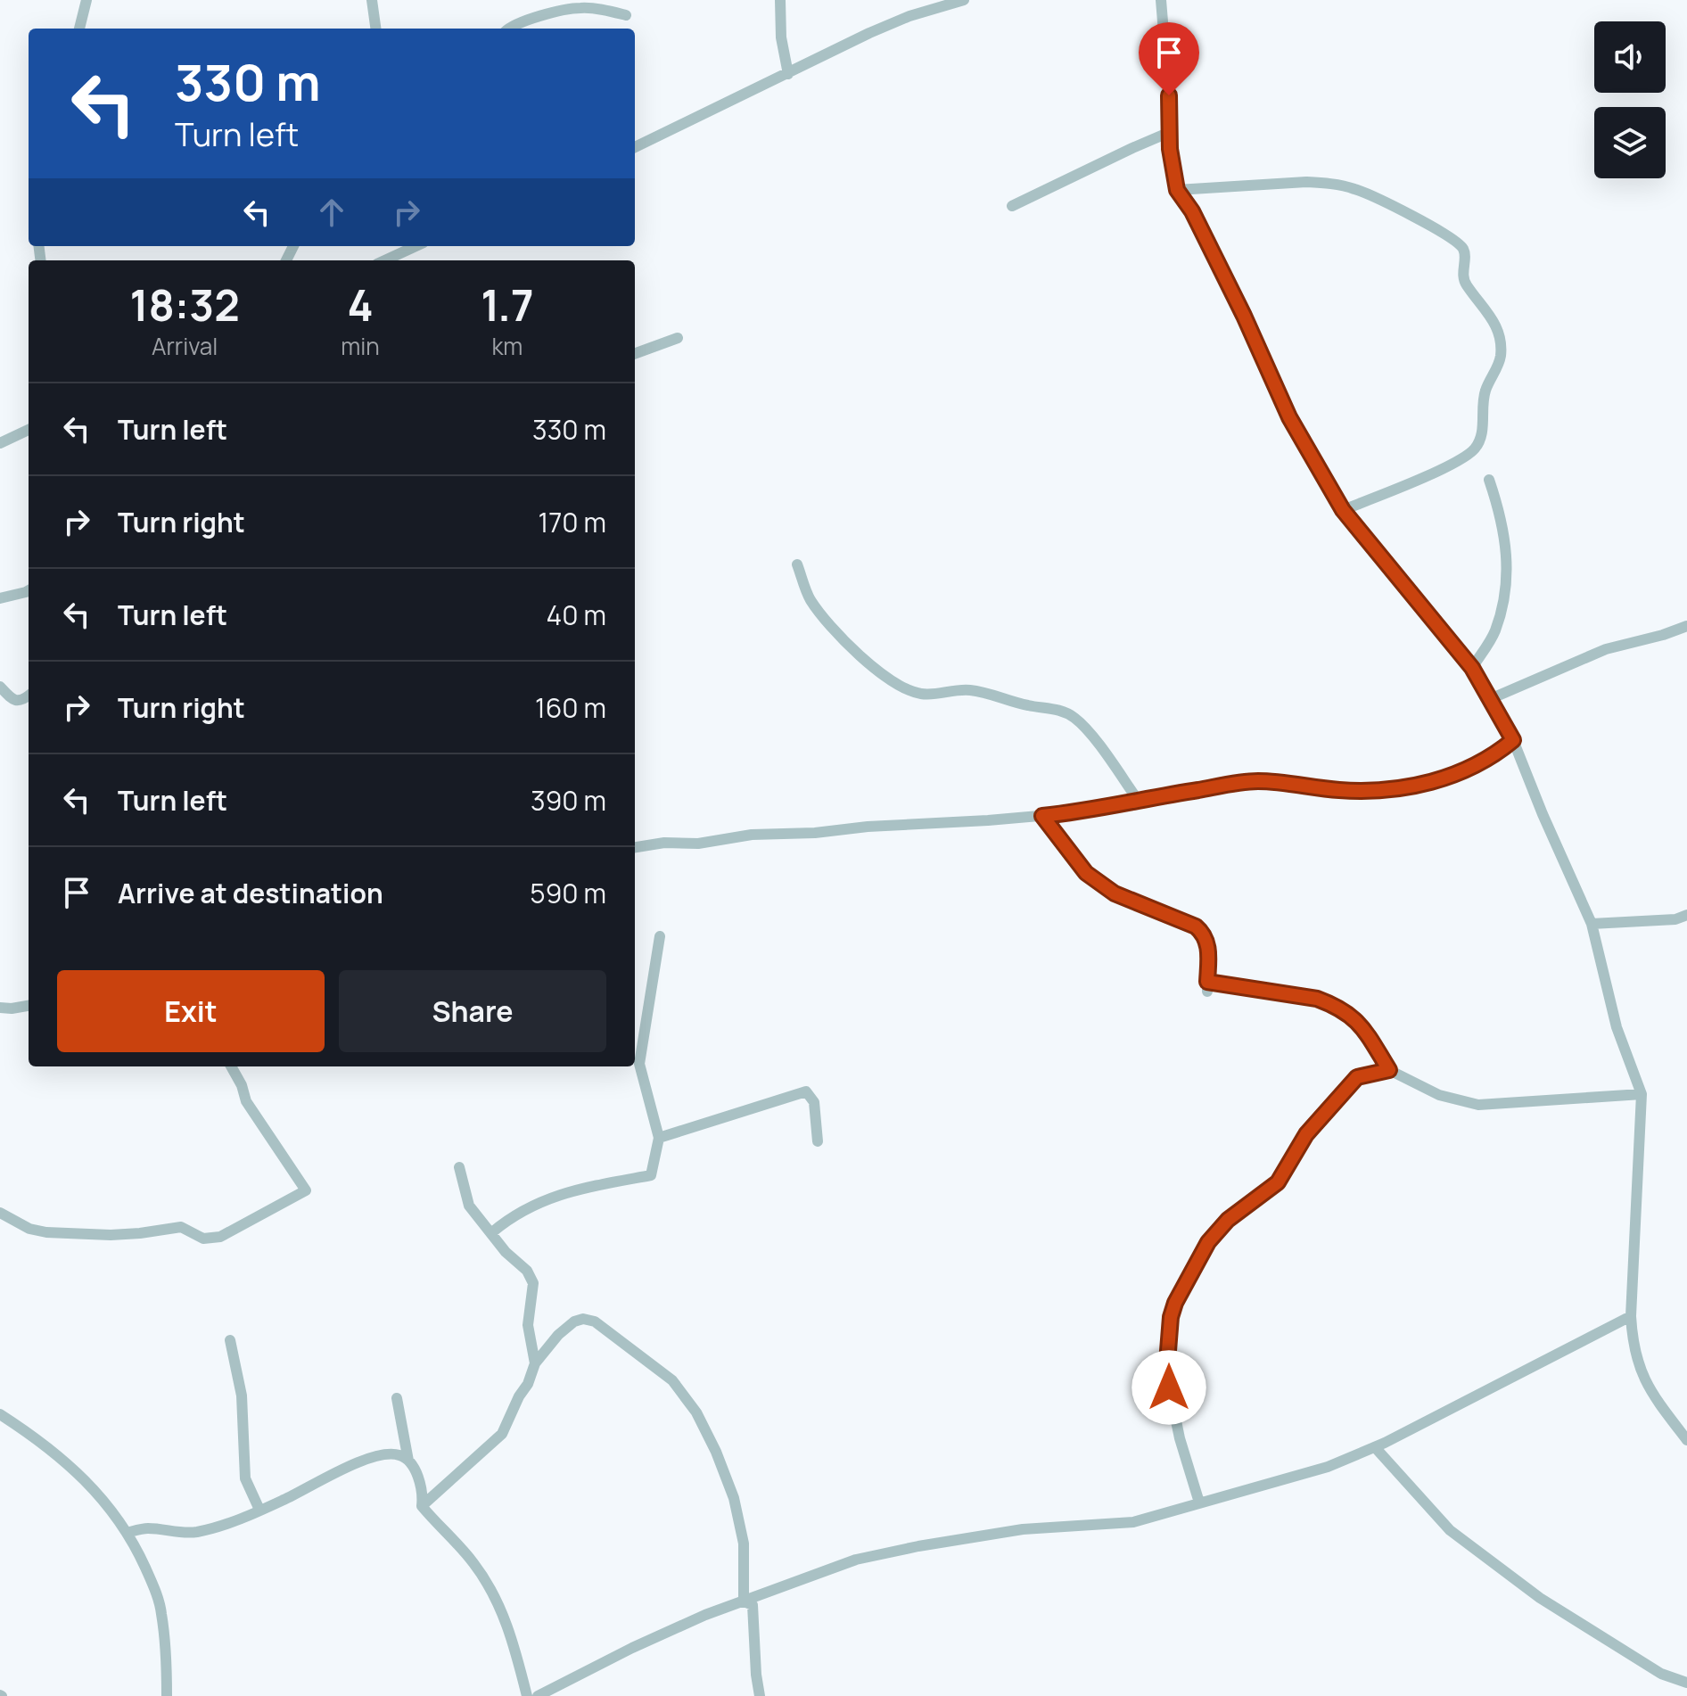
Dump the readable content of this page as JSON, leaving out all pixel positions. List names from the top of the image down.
{
  "page": {
    "turn": ["330 m", "Turn left"],
    "eta": [
      "18:32",
      "Arrival",
      "4",
      "min",
      "1.7",
      "km"
    ],
    "list": [
      {
        "name": "Turn left",
        "value": "330 m"
      },
      {
        "name": "Turn right",
        "value": "170 m"
      },
      {
        "name": "Turn left",
        "value": "40 m"
      },
      {
        "name": "Turn right",
        "value": "160 m"
      },
      {
        "name": "Turn left",
        "value": "390 m"
      },
      {
        "name": "Arrive at destination",
        "value": "590 m"
      }
    ],
    "buttons": ["Exit", "Share"]
  }
}
